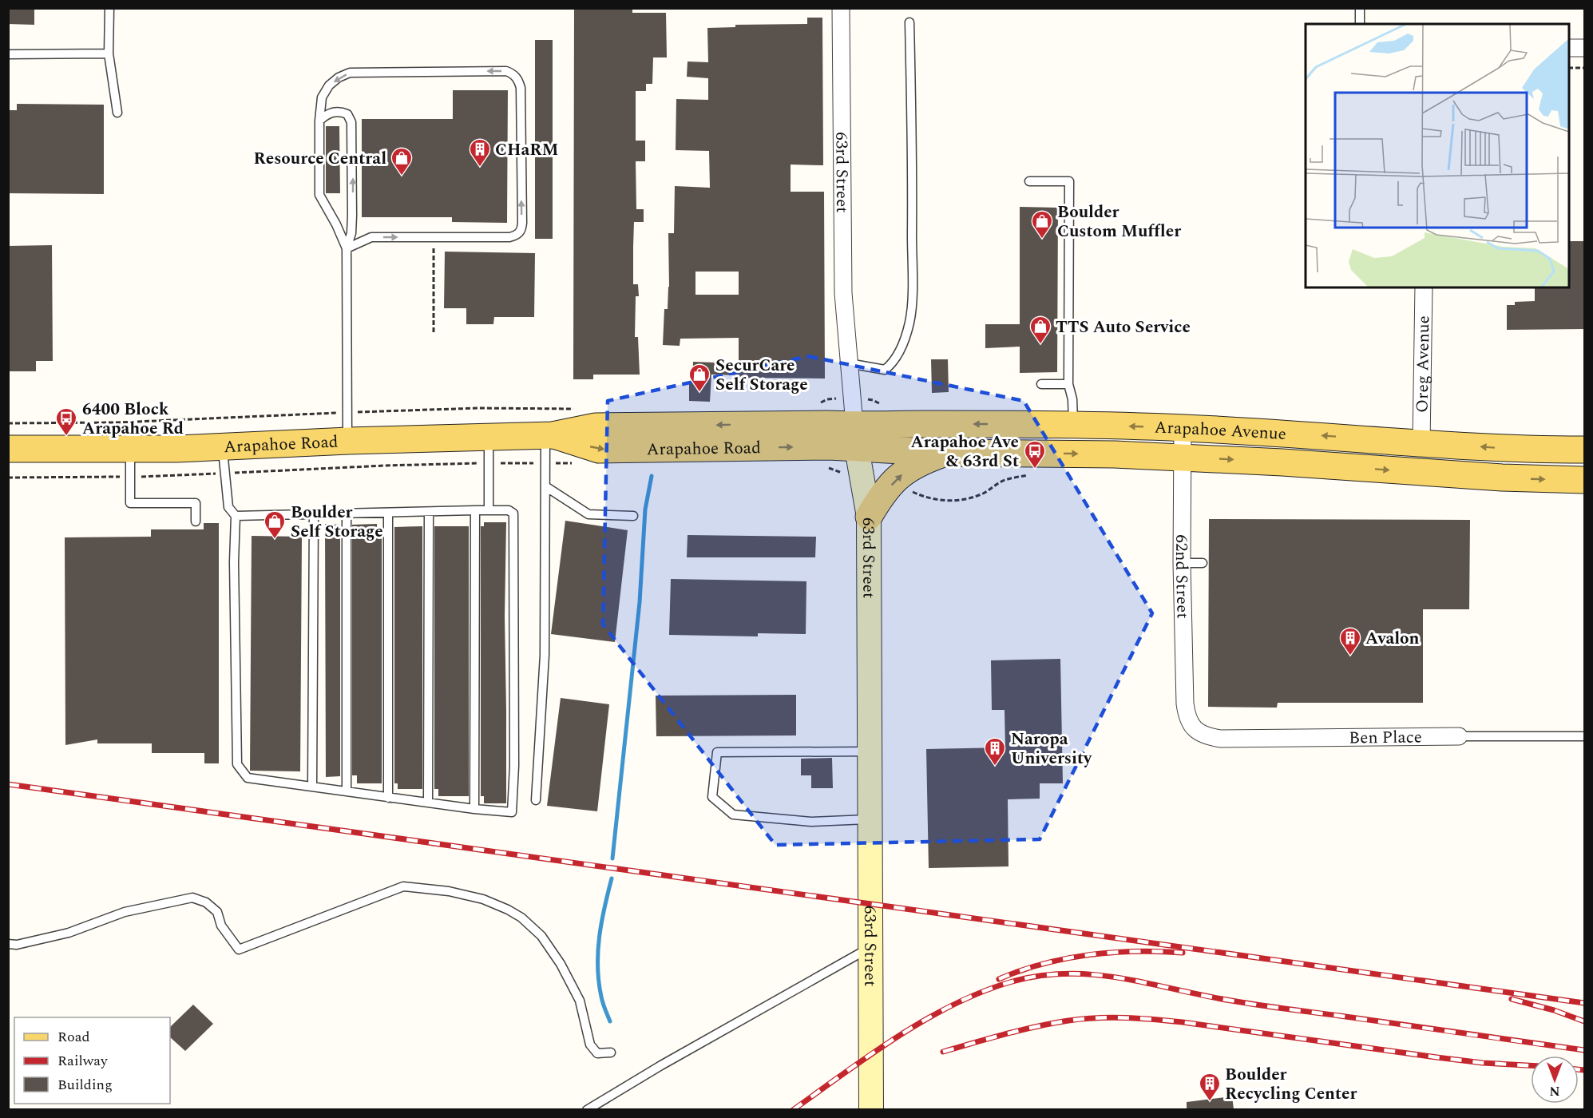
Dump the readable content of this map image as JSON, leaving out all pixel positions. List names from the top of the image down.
{
  "streets": {
    "main road": ["Arapahoe Avenue", "Arapahoe Road"],
    "street": [
      "63rd Street",
      "Oreg Avenue",
      "62nd Street",
      "Ben Place"
    ]
  },
  "crossings": [
    ["63rd Street", "Arapahoe Avenue"],
    ["63rd Street", "Arapahoe Road"],
    ["Oreg Avenue", "Arapahoe Avenue"],
    ["Arapahoe Avenue", "Arapahoe Road"],
    ["Arapahoe Avenue", "62nd Street"],
    ["62nd Street", "Ben Place"]
  ],
  "places": {
    "building": [
      "CHaRM",
      "Avalon",
      "Naropa University",
      "Boulder Recycling Center"
    ],
    "shop": [
      "Resource Central",
      "Boulder Custom Muffler",
      "TTS Auto Service",
      "SecurCare Self Storage",
      "Boulder Self Storage"
    ],
    "bus stop": ["6400 Block Arapahoe Rd", "Arapahoe Ave & 63rd St"]
  },
  "legend": ["Road", "Railway", "Building"],
  "north": "bottom"
}
